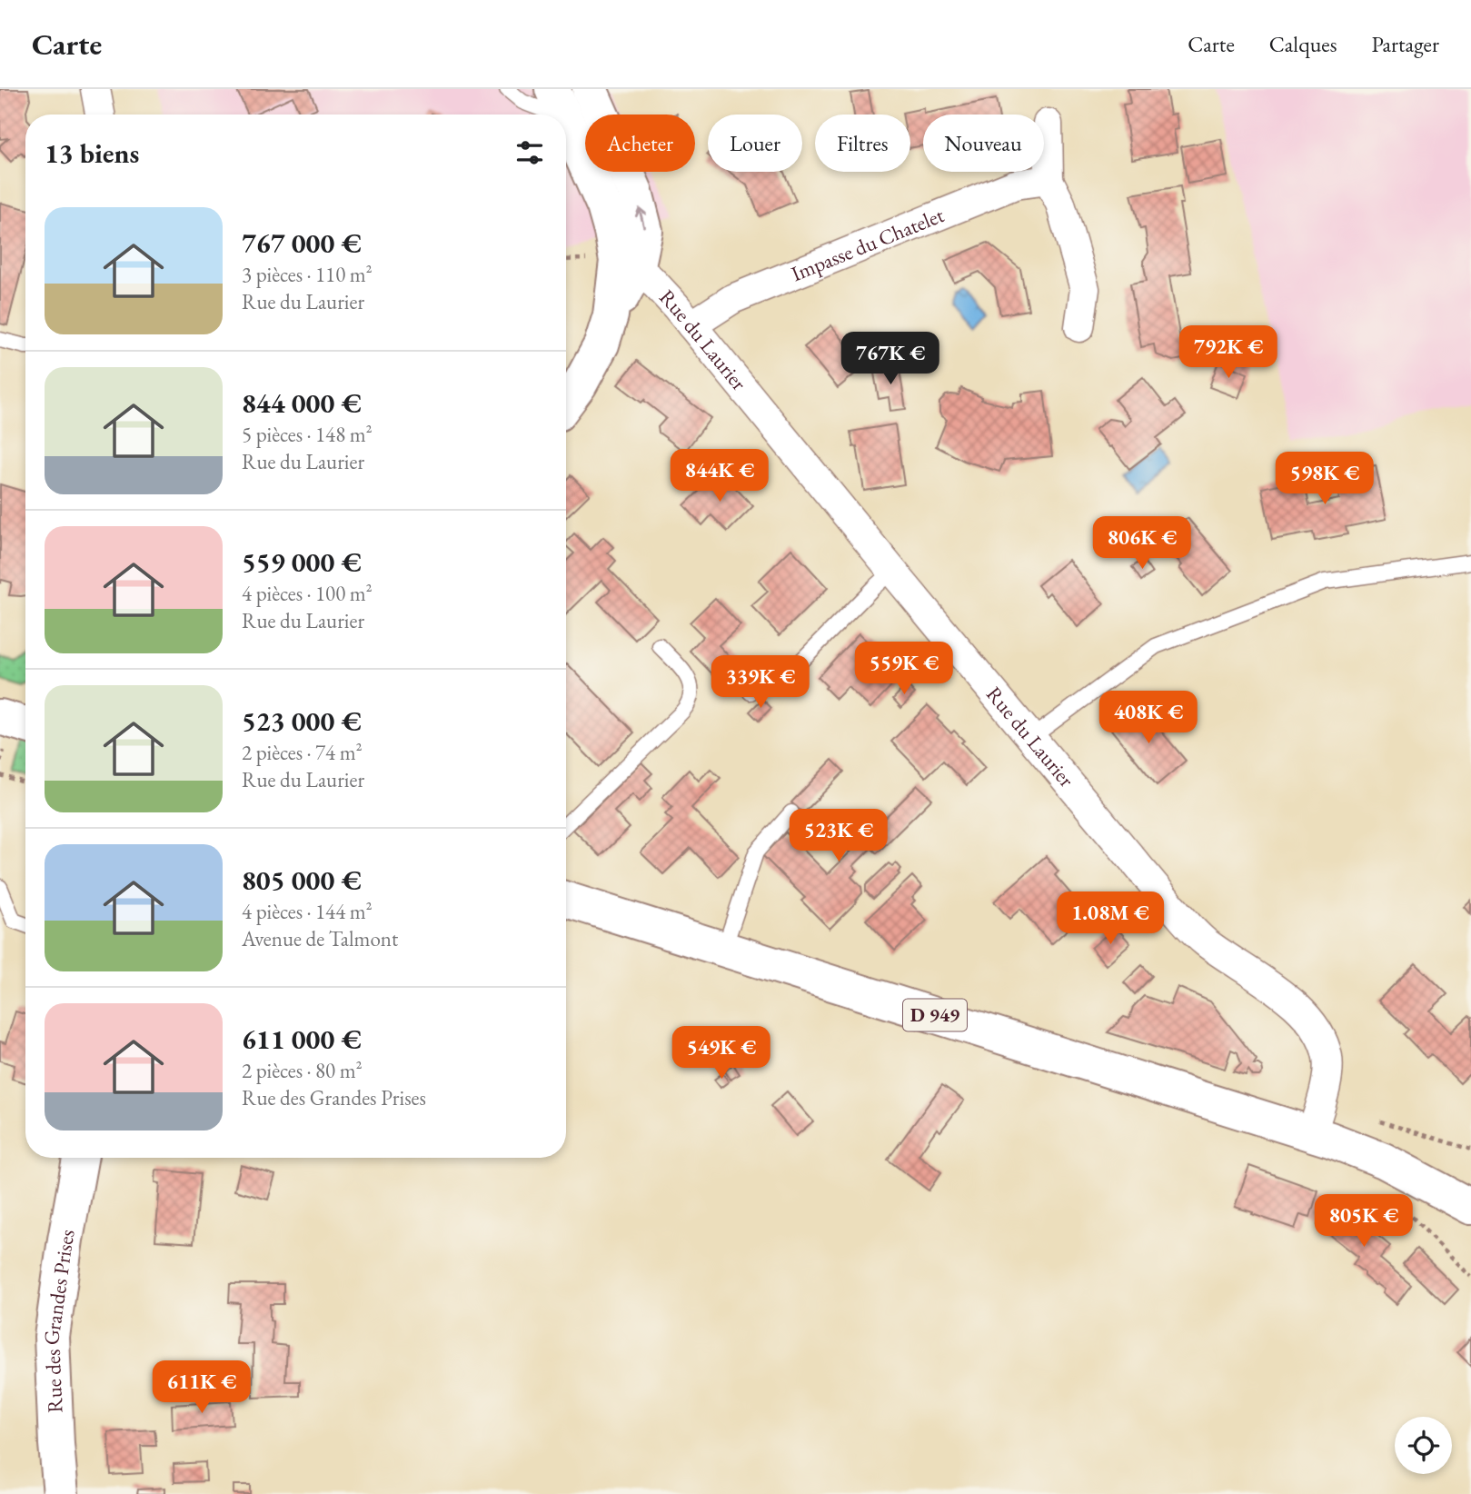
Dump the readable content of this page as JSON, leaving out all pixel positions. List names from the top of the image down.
{
  "streets": {
    "main road": ["D 949", "Rue des Grandes Prises"],
    "street": ["Impasse du Chatelet", "Rue du Laurier"]
  },
  "crossings": [
    ["Impasse du Chatelet", "Rue du Laurier"],
    ["Rue du Laurier", "D 949"]
  ],
  "page": {
    "header": "Carte",
    "nav": ["Carte", "Calques", "Partager"],
    "chip": [
      "Acheter",
      "Louer",
      "Filtres",
      "Nouveau"
    ],
    "heading": "13 biens",
    "list": [
      {
        "name": "767 000 €",
        "note": "3 pièces · 110 m² · Rue du Laurier"
      },
      {
        "name": "844 000 €",
        "note": "5 pièces · 148 m² · Rue du Laurier"
      },
      {
        "name": "559 000 €",
        "note": "4 pièces · 100 m² · Rue du Laurier"
      },
      {
        "name": "523 000 €",
        "note": "2 pièces · 74 m² · Rue du Laurier"
      },
      {
        "name": "805 000 €",
        "note": "4 pièces · 144 m² · Avenue de Talmont"
      },
      {
        "name": "611 000 €",
        "note": "2 pièces · 80 m² · Rue des Grandes Prises"
      }
    ],
    "price": [
      "792K €",
      "767K €",
      "844K €",
      "598K €",
      "806K €",
      "559K €",
      "339K €",
      "408K €",
      "523K €",
      "1.08M €",
      "549K €",
      "805K €",
      "611K €"
    ]
  }
}
